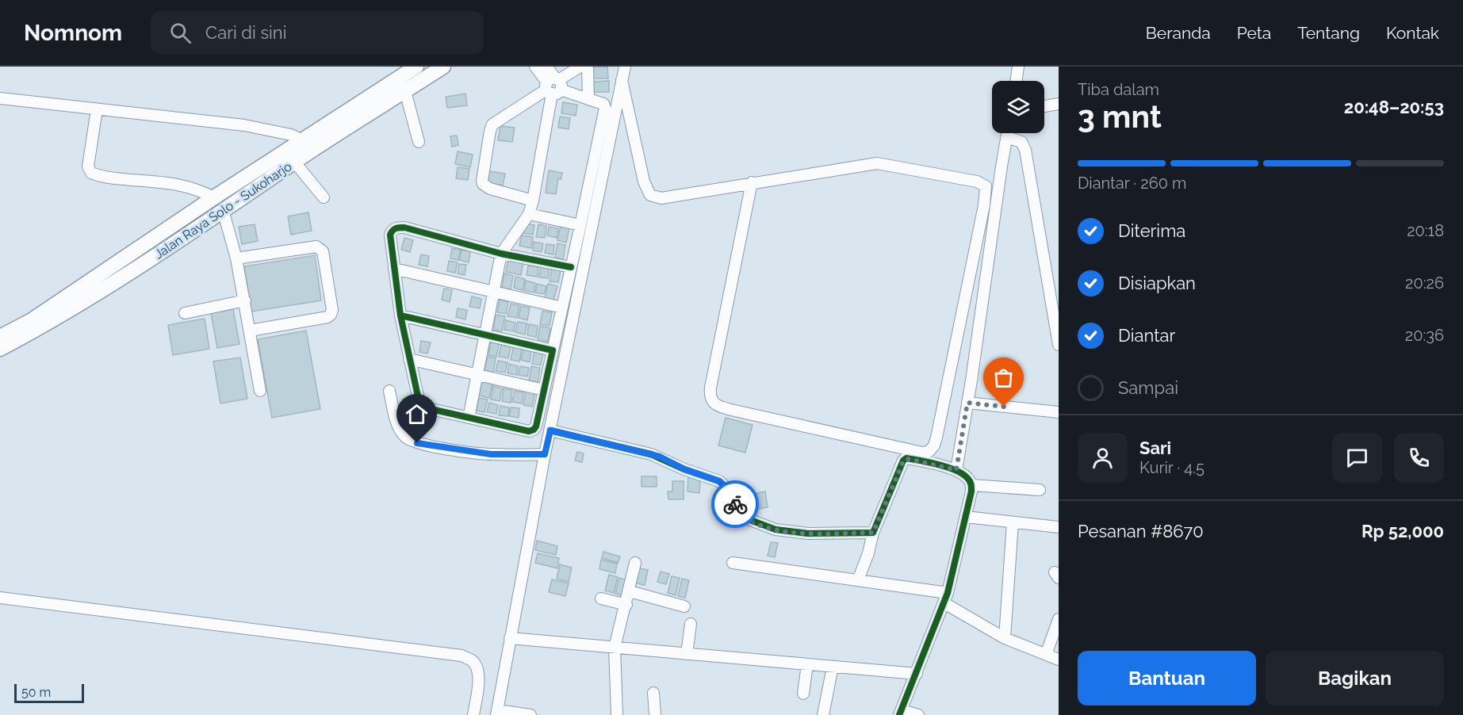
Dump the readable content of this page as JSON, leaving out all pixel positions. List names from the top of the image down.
{
  "streets": {
    "main road": ["Jalan Raya Solo - Sukoharjo"]
  },
  "scale_bar": "50 m",
  "page": {
    "header": "Nomnom",
    "search": "Cari di sini",
    "nav": [
      "Beranda",
      "Peta",
      "Tentang",
      "Kontak"
    ],
    "heading": ["3 mnt", "Tiba dalam", "20:48–20:53"],
    "panel": [
      "Sari",
      "Kurir · 4.5",
      "Pesanan #8670",
      "Rp 52,000"
    ],
    "bar": "Diantar · 260 m",
    "list": [
      ["Diterima", "20:18"],
      ["Disiapkan", "20:26"],
      ["Diantar", "20:36"],
      "Sampai"
    ],
    "buttons": ["Bantuan", "Bagikan"],
    "scale": "50 m"
  }
}
